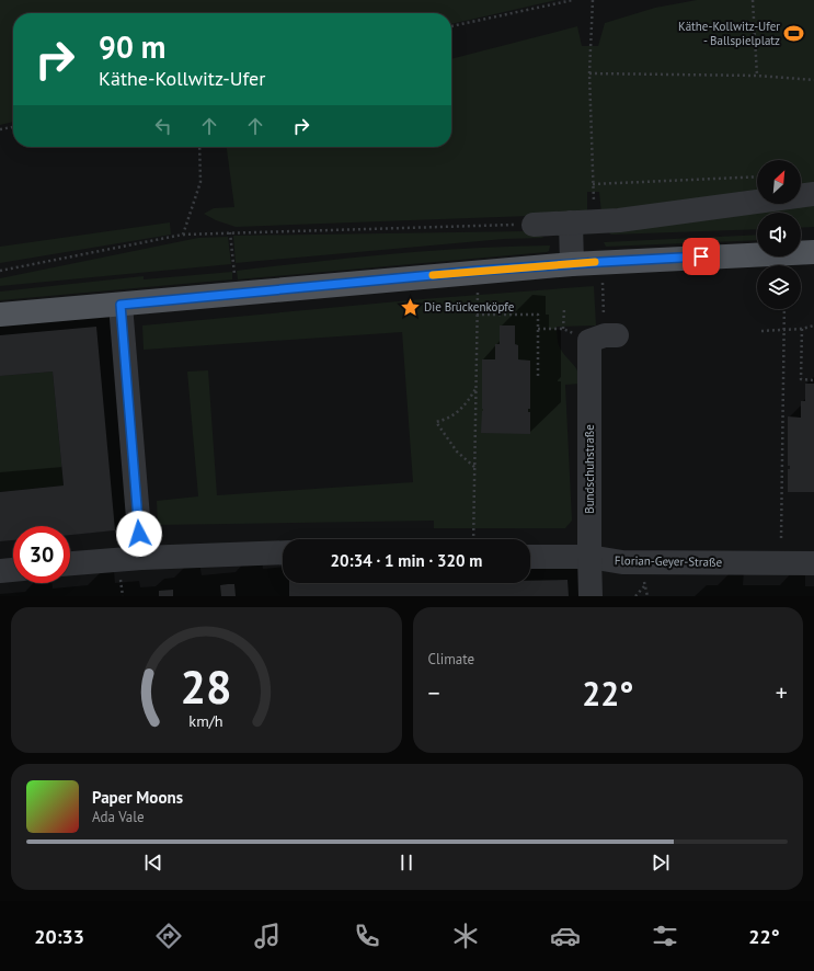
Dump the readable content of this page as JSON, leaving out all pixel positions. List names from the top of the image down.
{
  "streets": {
    "street": ["Bundschuhstraße", "Florian-Geyer-Straße"]
  },
  "crossings": [
    ["Bundschuhstraße", "Florian-Geyer-Straße"]
  ],
  "places": {
    "sports": ["Käthe-Kollwitz-Ufer - Ballspielplatz"],
    "place": ["Die Brückenköpfe"]
  },
  "north": "top right",
  "page": {
    "turn": ["90 m", "Käthe-Kollwitz-Ufer"],
    "limit": "30",
    "trip": "20:34 · 1 min · 320 m",
    "tile": "Climate",
    "heat": ["−", "22°", "+"],
    "song": ["Paper Moons", "Ada Vale"],
    "tabs": ["20:33", "22°"],
    "gauge": ["28", "km/h"]
  }
}
